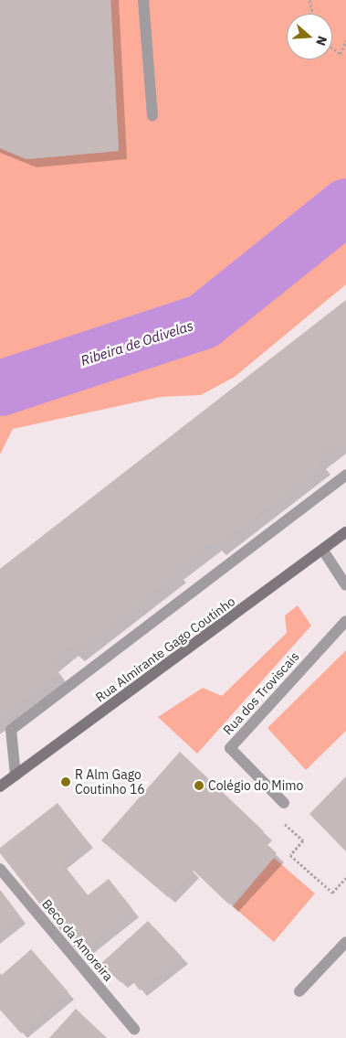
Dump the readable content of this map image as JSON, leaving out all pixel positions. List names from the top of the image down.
{
  "streets": {
    "main road": ["Rua Almirante Gago Coutinho"],
    "street": ["Rua dos Troviscais", "Beco da Amoreira"]
  },
  "water": ["Ribeira de Odivelas"],
  "places": ["R Alm Gago Coutinho 16", "Colégio do Mimo"],
  "north": "right"
}
